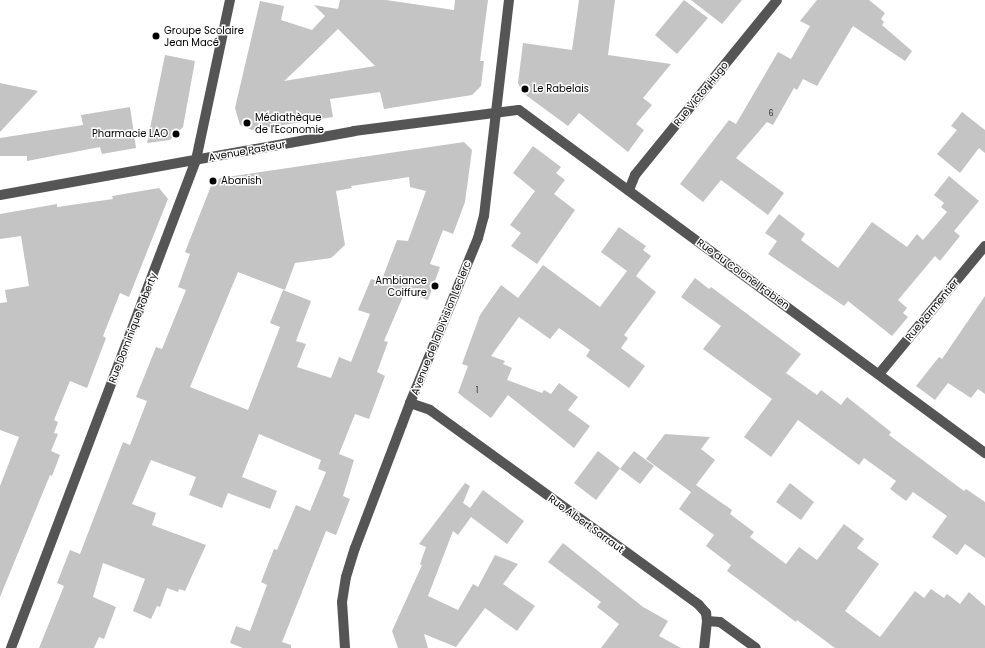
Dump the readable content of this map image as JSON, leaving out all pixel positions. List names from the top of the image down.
{
  "streets": {
    "street": [
      "Rue Victor Hugo",
      "Avenue Pasteur",
      "Rue du Colonel Fabien",
      "Rue Parmentier",
      "Rue Dominique Roberty",
      "Avenue de la Division Leclerc",
      "Rue Albert Sarraut"
    ]
  },
  "crossings": [
    ["Rue Victor Hugo", "Rue du Colonel Fabien"],
    ["Avenue Pasteur", "Rue du Colonel Fabien"],
    ["Avenue Pasteur", "Rue Dominique Roberty"],
    ["Avenue Pasteur", "Avenue de la Division Leclerc"],
    ["Rue du Colonel Fabien", "Rue Parmentier"],
    ["Rue du Colonel Fabien", "Avenue de la Division Leclerc"],
    ["Avenue de la Division Leclerc", "Rue Albert Sarraut"]
  ],
  "places": [
    "Groupe Scolaire Jean Macé",
    "Le Rabelais",
    "Médiathèque de l'Economie",
    "Pharmacie LAO",
    "Abanish",
    "Ambiance Coiffure"
  ],
  "house_numbers": ["6", "1"]
}
